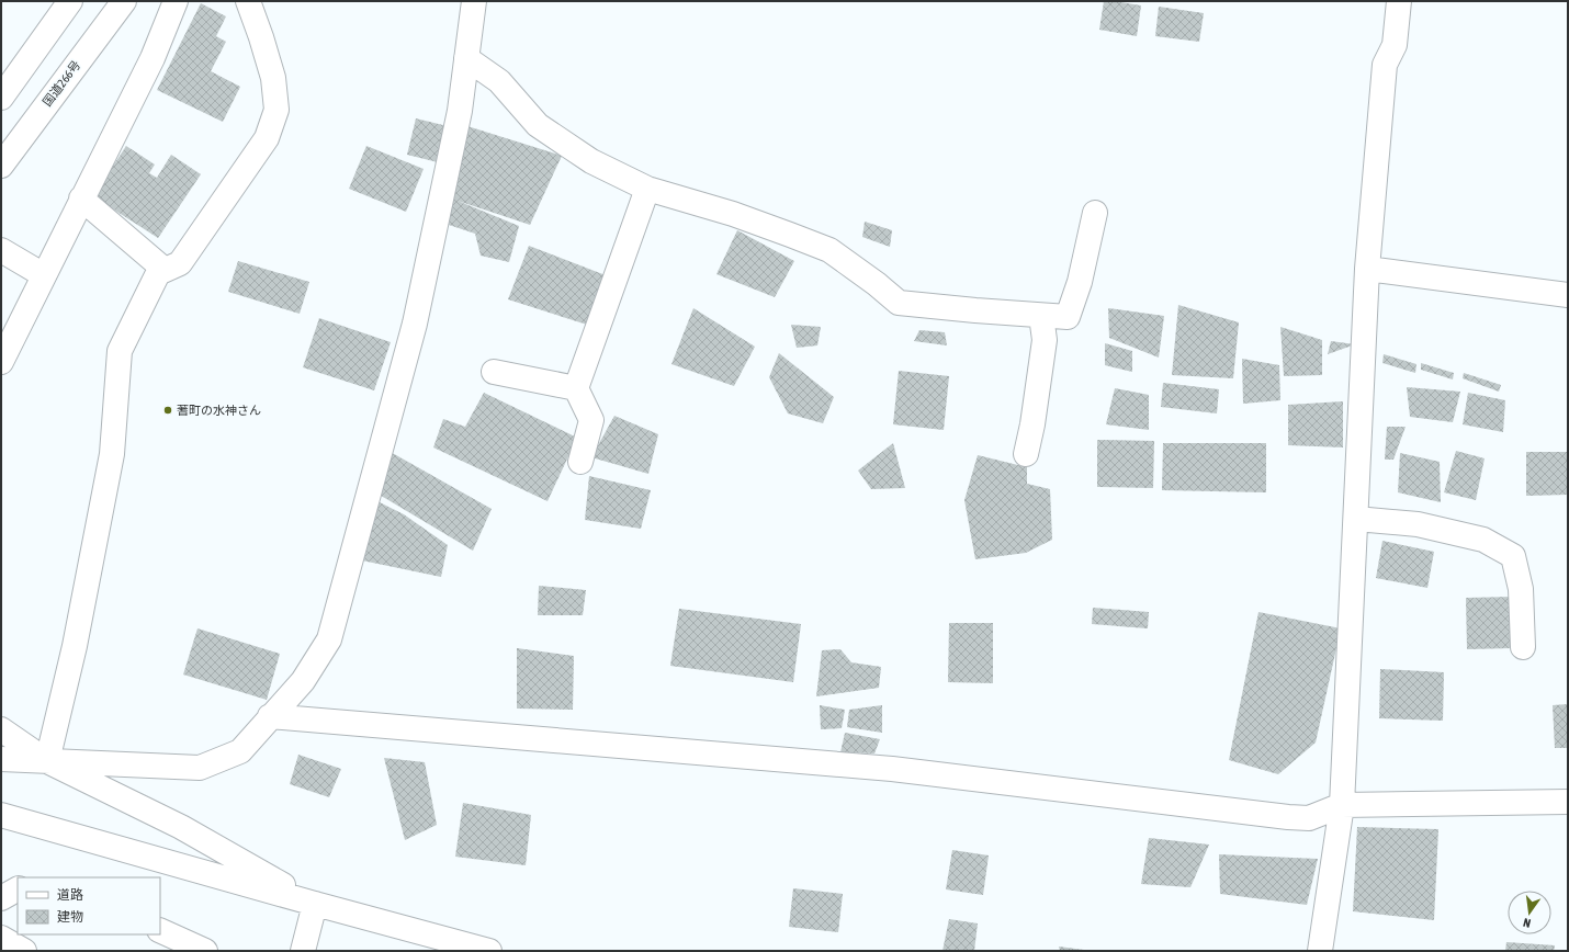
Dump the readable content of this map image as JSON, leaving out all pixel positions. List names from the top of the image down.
{
  "streets": {
    "main road": ["国道266号"]
  },
  "places": ["蓍町の水神さん"],
  "legend": ["道路", "建物"],
  "north": "bottom"
}
